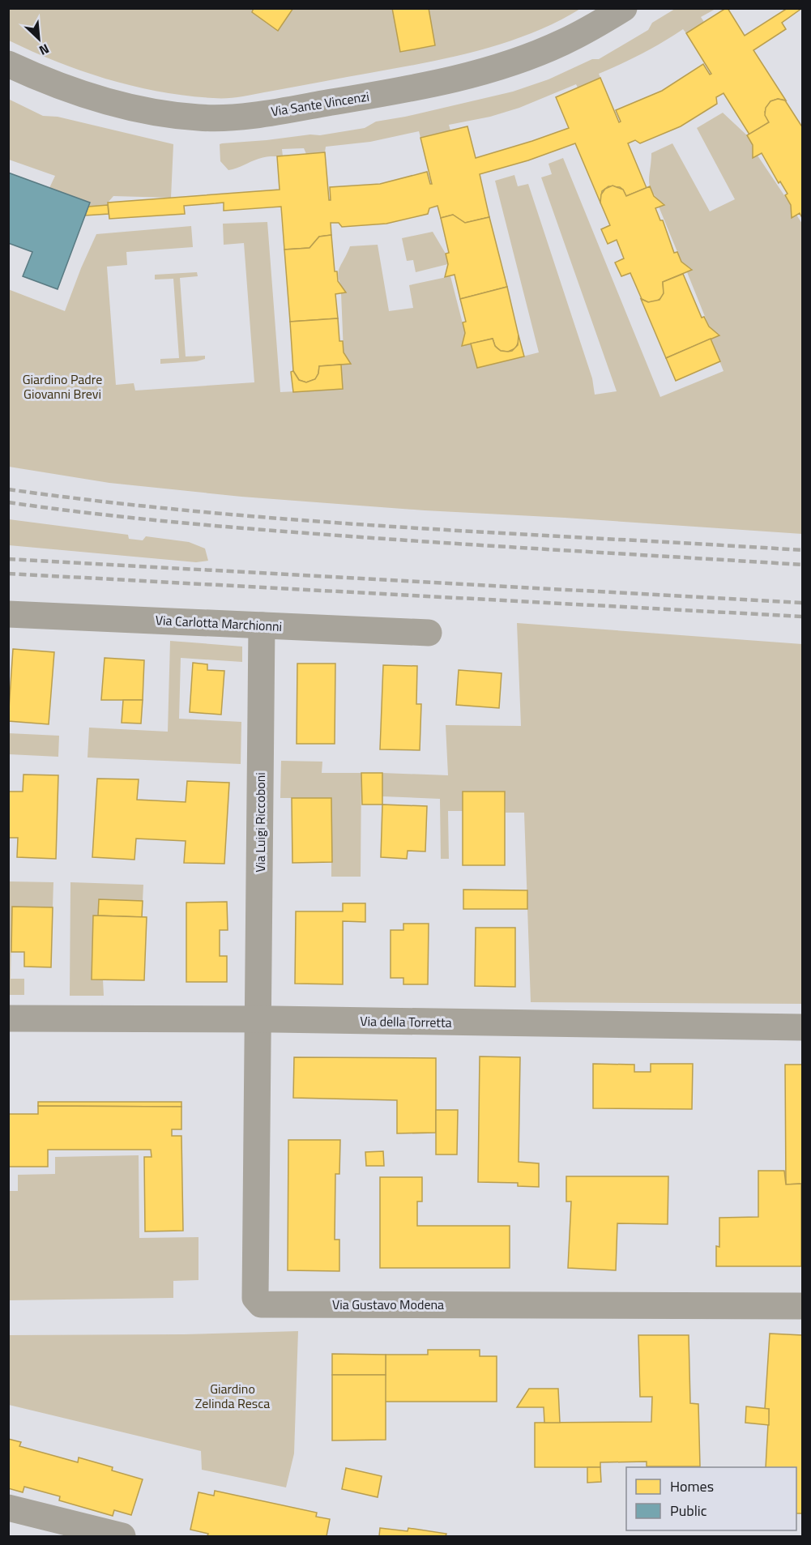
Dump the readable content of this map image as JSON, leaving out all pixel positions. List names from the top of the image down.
{
  "streets": {
    "street": [
      "Via Sante Vincenzi",
      "Via Carlotta Marchionni",
      "Via Luigi Riccoboni",
      "Via della Torretta",
      "Via Gustavo Modena"
    ]
  },
  "crossings": [
    ["Via Carlotta Marchionni", "Via Luigi Riccoboni"],
    ["Via Luigi Riccoboni", "Via della Torretta"],
    ["Via Luigi Riccoboni", "Via Gustavo Modena"],
    ["Via della Torretta", "Via Gustavo Modena"]
  ],
  "parks": ["Giardino Padre Giovanni Brevi", "Giardino Zelinda Resca"],
  "legend": ["Homes", "Public"],
  "north": "bottom right"
}
